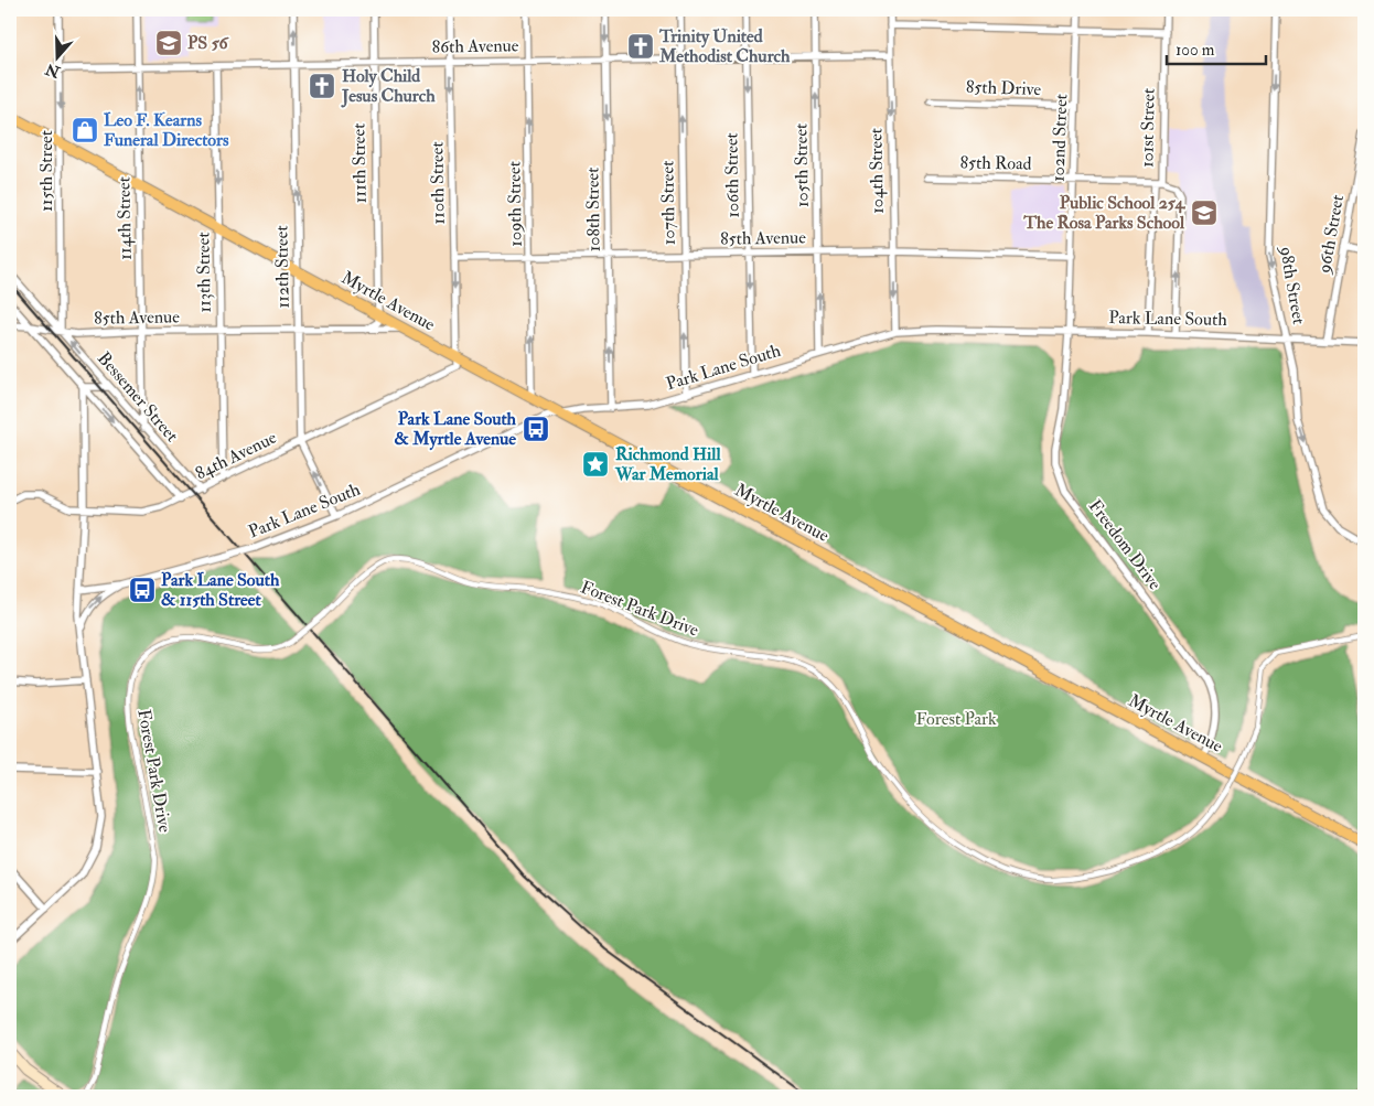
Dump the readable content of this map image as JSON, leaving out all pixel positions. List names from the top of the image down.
{
  "streets": {
    "main road": ["Myrtle Avenue"],
    "street": [
      "86th Avenue",
      "85th Drive",
      "101st Street",
      "102nd Street",
      "111th Street",
      "85th Road",
      "105th Street",
      "115th Street",
      "104th Street",
      "106th Street",
      "110th Street",
      "107th Street",
      "109th Street",
      "108th Street",
      "114th Street",
      "96th Street",
      "85th Avenue",
      "112th Street",
      "113th Street",
      "98th Street",
      "Park Lane South",
      "Bessemer Street",
      "84th Avenue",
      "Freedom Drive",
      "Forest Park Drive"
    ]
  },
  "crossings": [
    ["86th Avenue", "111th Street"],
    ["86th Avenue", "105th Street"],
    ["86th Avenue", "115th Street"],
    ["86th Avenue", "104th Street"],
    ["86th Avenue", "106th Street"],
    ["86th Avenue", "110th Street"],
    ["86th Avenue", "107th Street"],
    ["86th Avenue", "109th Street"],
    ["86th Avenue", "108th Street"],
    ["86th Avenue", "114th Street"],
    ["86th Avenue", "112th Street"],
    ["86th Avenue", "113th Street"],
    ["85th Drive", "102nd Street"],
    ["101st Street", "85th Road"],
    ["101st Street", "Park Lane South"],
    ["102nd Street", "85th Road"],
    ["102nd Street", "85th Avenue"],
    ["102nd Street", "Park Lane South"],
    ["102nd Street", "Freedom Drive"],
    ["111th Street", "Myrtle Avenue"],
    ["105th Street", "85th Avenue"],
    ["105th Street", "Park Lane South"],
    ["115th Street", "85th Avenue"],
    ["115th Street", "Myrtle Avenue"],
    ["115th Street", "Bessemer Street"],
    ["104th Street", "85th Avenue"],
    ["104th Street", "Park Lane South"],
    ["106th Street", "85th Avenue"],
    ["106th Street", "Park Lane South"],
    ["110th Street", "85th Avenue"],
    ["110th Street", "Myrtle Avenue"],
    ["110th Street", "84th Avenue"],
    ["107th Street", "85th Avenue"],
    ["107th Street", "Park Lane South"],
    ["109th Street", "85th Avenue"],
    ["109th Street", "Myrtle Avenue"],
    ["108th Street", "85th Avenue"],
    ["108th Street", "Park Lane South"],
    ["114th Street", "85th Avenue"],
    ["114th Street", "Myrtle Avenue"],
    ["114th Street", "Bessemer Street"],
    ["96th Street", "Park Lane South"],
    ["85th Avenue", "112th Street"],
    ["85th Avenue", "113th Street"],
    ["85th Avenue", "Myrtle Avenue"],
    ["85th Avenue", "Bessemer Street"],
    ["112th Street", "Myrtle Avenue"],
    ["112th Street", "Park Lane South"],
    ["112th Street", "84th Avenue"],
    ["113th Street", "Myrtle Avenue"],
    ["113th Street", "84th Avenue"],
    ["98th Street", "Park Lane South"],
    ["Myrtle Avenue", "Park Lane South"],
    ["Myrtle Avenue", "84th Avenue"],
    ["Myrtle Avenue", "Freedom Drive"],
    ["Park Lane South", "Freedom Drive"],
    ["Bessemer Street", "84th Avenue"]
  ],
  "one_way": [
    "105th Street",
    "104th Street",
    "106th Street",
    "110th Street",
    "107th Street",
    "109th Street",
    "112th Street",
    "113th Street",
    "98th Street"
  ],
  "parks": ["Forest Park"],
  "places": {
    "school or university": ["PS 56", "Public School 254 The Rosa Parks School"],
    "church": ["Trinity United Methodist Church", "Holy Child Jesus Church"],
    "shop": ["Leo F. Kearns Funeral Directors"],
    "bus stop": ["Park Lane South & Myrtle Avenue", "Park Lane South & 115th Street"],
    "place": ["Richmond Hill War Memorial"]
  },
  "scale_bar": "100 m",
  "north": "bottom"
}
